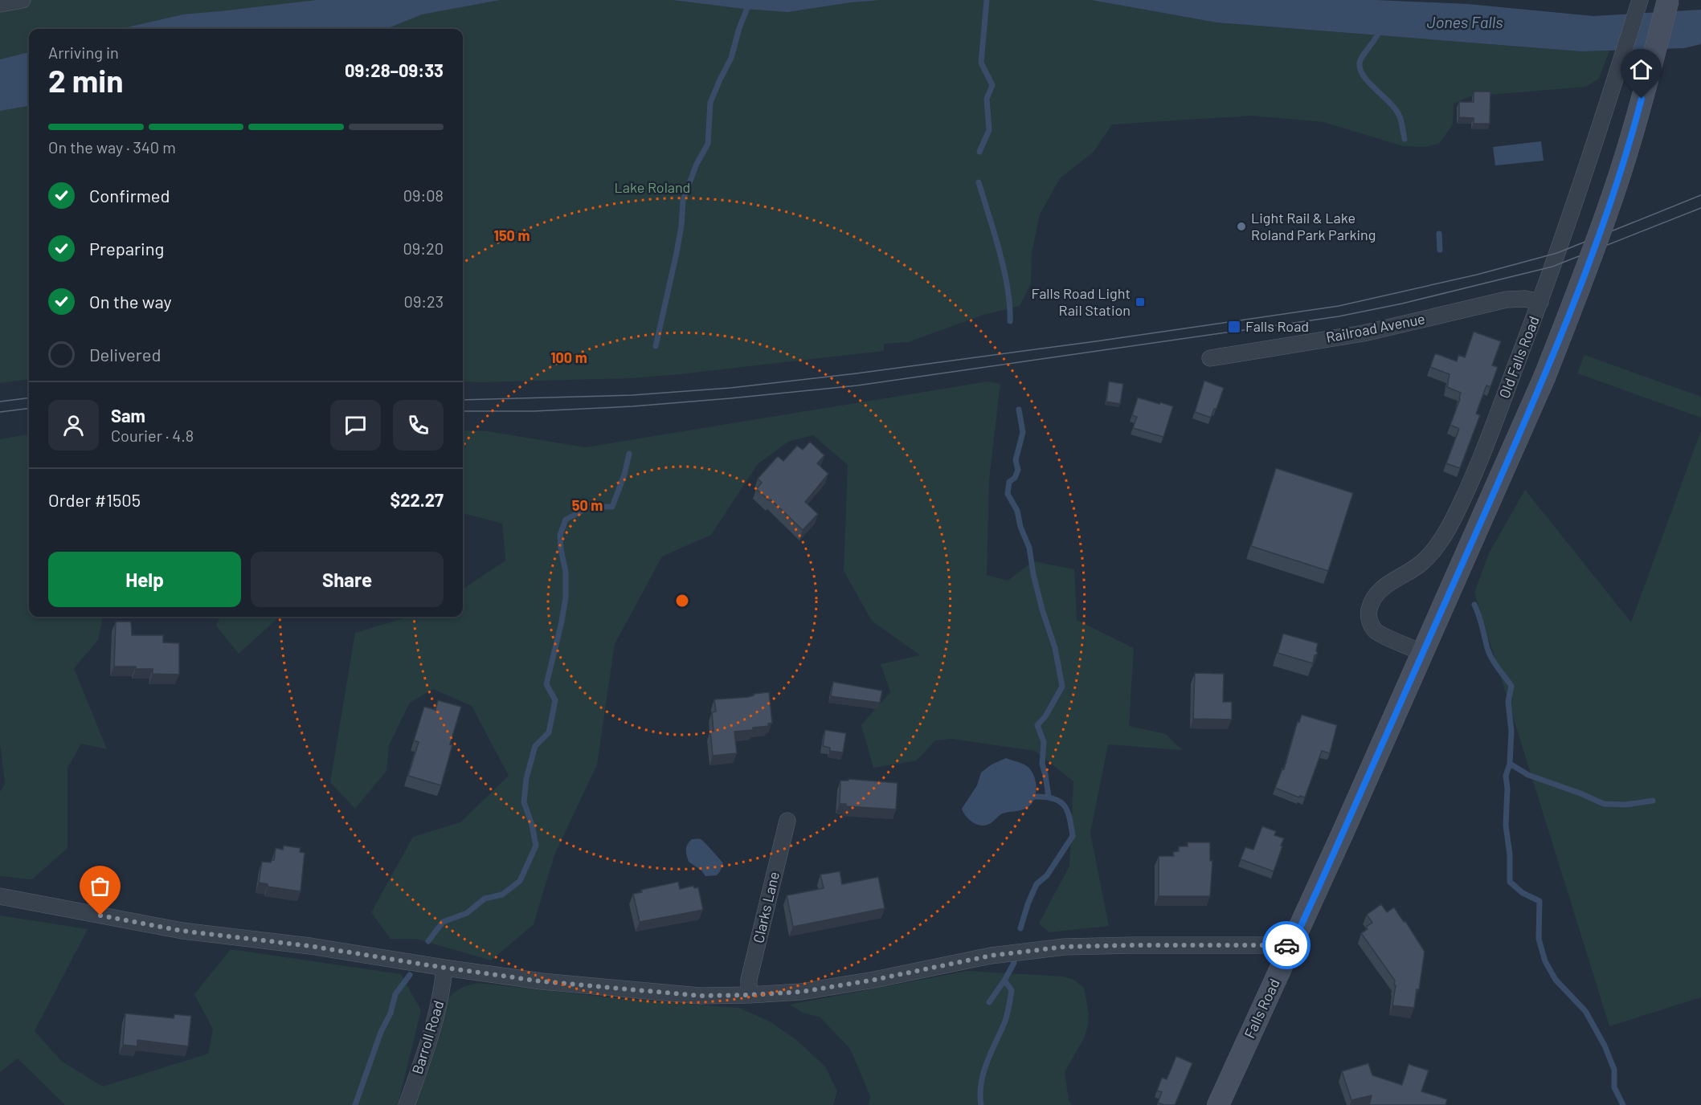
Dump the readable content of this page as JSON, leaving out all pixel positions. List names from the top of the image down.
{
  "streets": {
    "main road": ["Falls Road"],
    "street": [
      "Railroad Avenue",
      "Old Falls Road",
      "Clarks Lane",
      "Barroll Road"
    ]
  },
  "crossings": [
    ["Railroad Avenue", "Old Falls Road"],
    ["Old Falls Road", "Falls Road"]
  ],
  "water": ["Jones Falls"],
  "parks": ["Lake Roland"],
  "places": {
    "other": ["Light Rail & Lake Roland Park Parking"],
    "transit": ["Falls Road Light Rail Station", "Falls Road"]
  },
  "page": {
    "heading": ["2 min", "Arriving in", "09:28–09:33"],
    "panel": [
      "Sam",
      "Courier · 4.8",
      "Order #1505",
      "$22.27"
    ],
    "bar": "On the way · 340 m",
    "list": [
      ["Confirmed", "09:08"],
      ["Preparing", "09:20"],
      ["On the way", "09:23"],
      "Delivered"
    ],
    "buttons": ["Help", "Share"]
  },
  "rings": ["150 m", "100 m", "50 m"]
}
